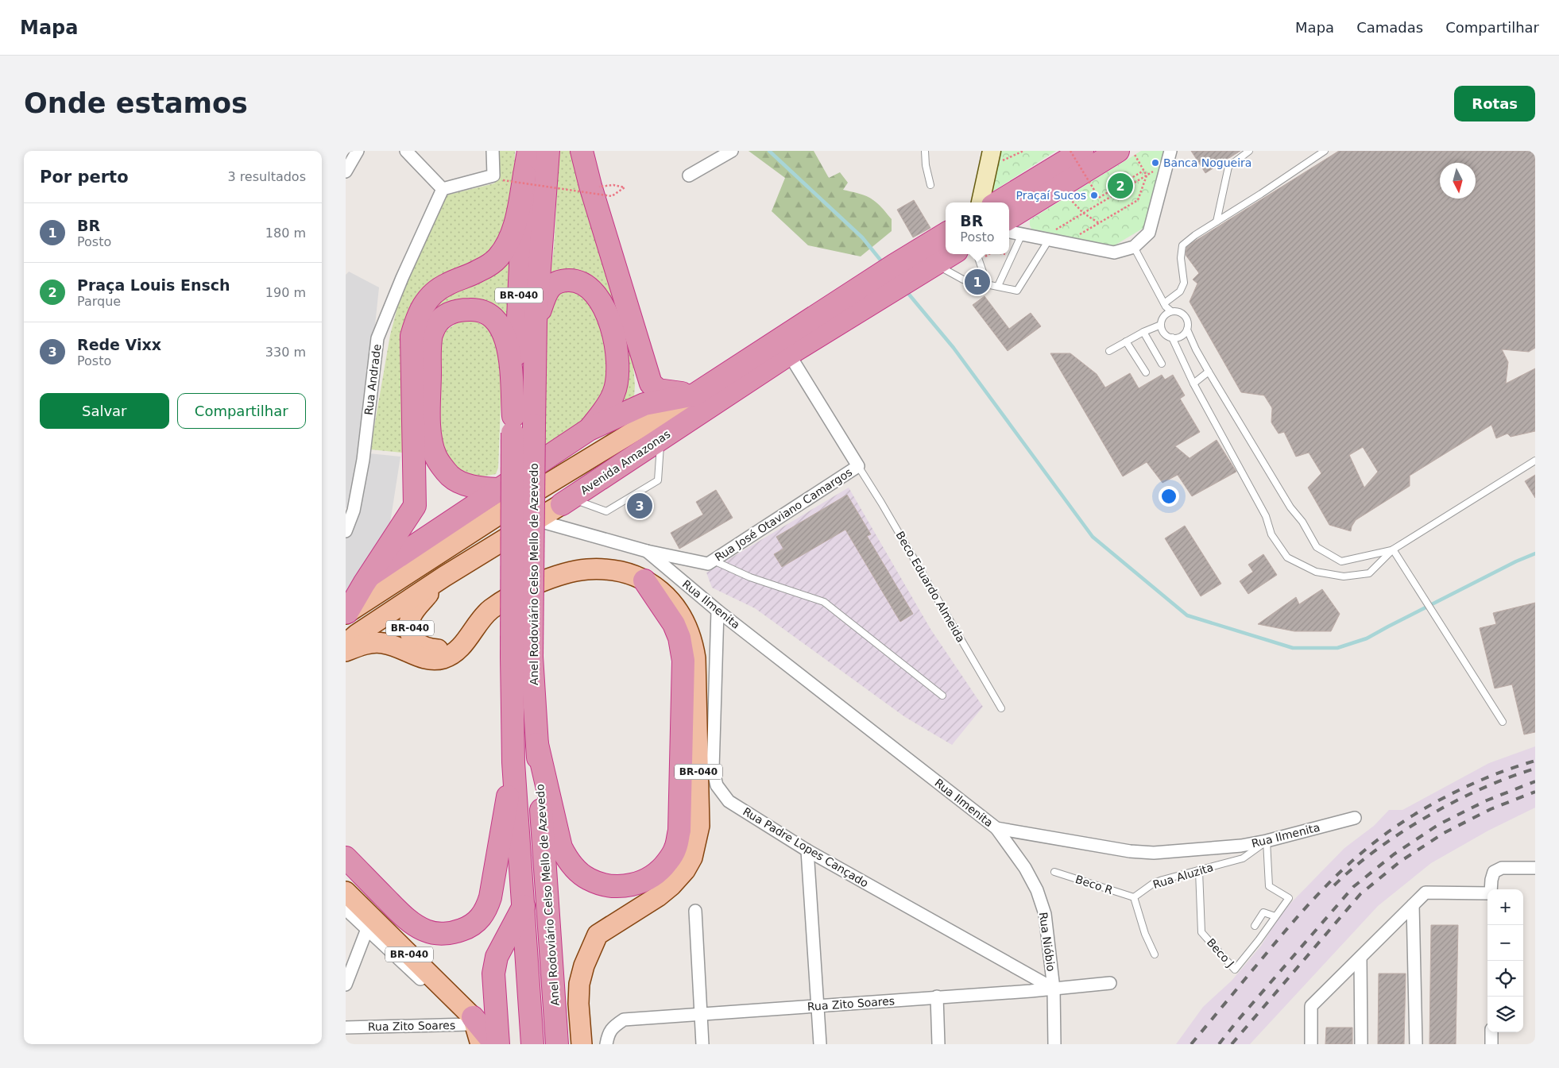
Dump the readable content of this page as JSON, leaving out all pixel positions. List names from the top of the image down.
{
  "streets": {
    "highway": ["BR-040", "Avenida Amazonas", "Anel Rodoviário Celso Mello de Azevedo"],
    "street": [
      "Rua Andrade",
      "Rua José Otaviano Camargos",
      "Rua Ilmenita",
      "Rua Padre Lopes Cançado",
      "Rua Nióbio",
      "Rua Zito Soares"
    ],
    "lane": [
      "Beco Eduardo Almeida",
      "Rua Aluzita",
      "Beco R",
      "Beco J"
    ]
  },
  "crossings": [
    ["BR-040", "Avenida Amazonas"],
    ["BR-040", "Rua Zito Soares"],
    ["Avenida Amazonas", "Rua José Otaviano Camargos"],
    ["Rua José Otaviano Camargos", "Beco Eduardo Almeida"],
    ["Rua José Otaviano Camargos", "Rua Ilmenita"],
    ["Rua Ilmenita", "Rua Padre Lopes Cançado"],
    ["Rua Ilmenita", "Rua Aluzita"],
    ["Rua Ilmenita", "Rua Nióbio"],
    ["Rua Padre Lopes Cançado", "Rua Nióbio"],
    ["Rua Padre Lopes Cançado", "Rua Zito Soares"],
    ["Rua Aluzita", "Beco R"],
    ["Rua Aluzita", "Beco J"],
    ["Rua Nióbio", "Rua Zito Soares"]
  ],
  "places": ["Banca Nogueira", "Praçaí Sucos"],
  "north": "bottom",
  "page": {
    "header": "Mapa",
    "nav": ["Mapa", "Camadas", "Compartilhar"],
    "buttons": [
      "Rotas",
      ["Salvar", "Compartilhar"]
    ],
    "title": "Onde estamos",
    "heading": ["Por perto", "3 resultados"],
    "pins": ["2", "1", "3"],
    "list": [
      {
        "mark": "1",
        "name": "BR",
        "note": "Posto",
        "value": "180 m"
      },
      {
        "mark": "2",
        "name": "Praça Louis Ensch",
        "note": "Parque",
        "value": "190 m"
      },
      {
        "mark": "3",
        "name": "Rede Vixx",
        "note": "Posto",
        "value": "330 m"
      }
    ],
    "popup": ["BR", "Posto"],
    "map_buttons": ["+", "−"]
  }
}
